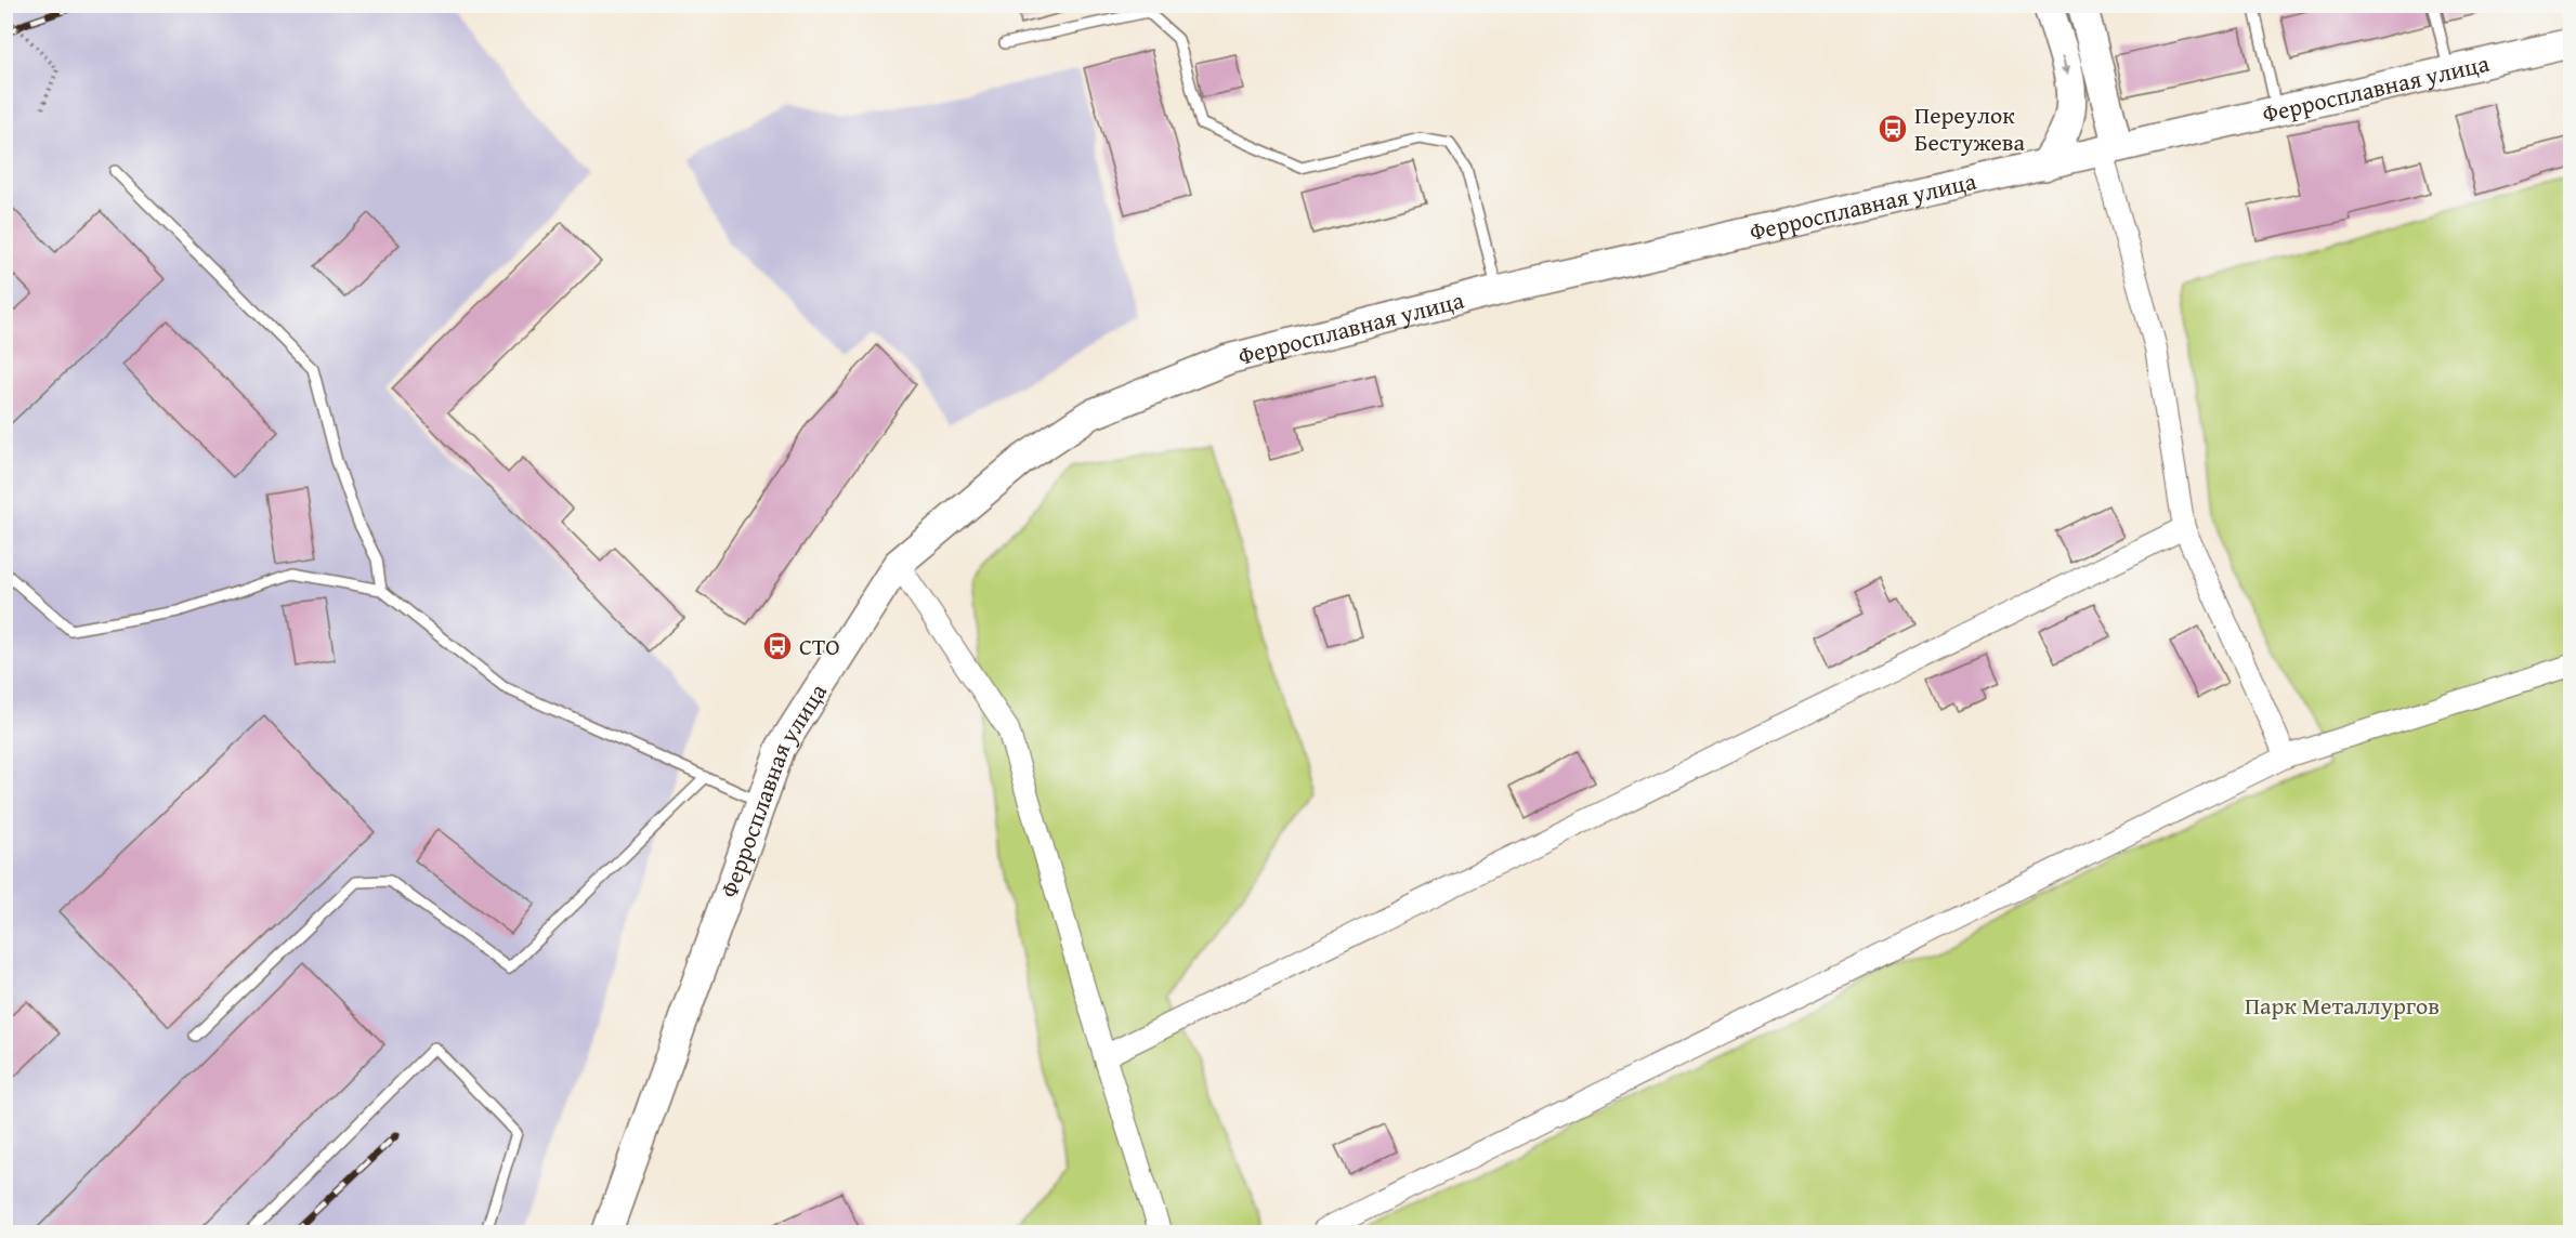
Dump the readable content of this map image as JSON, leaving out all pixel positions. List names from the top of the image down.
{
  "streets": {
    "main road": ["Ферросплавная улица"]
  },
  "parks": ["Парк Металлургов"],
  "places": {
    "bus stop": ["Переулок Бестужева", "СТО"]
  }
}
